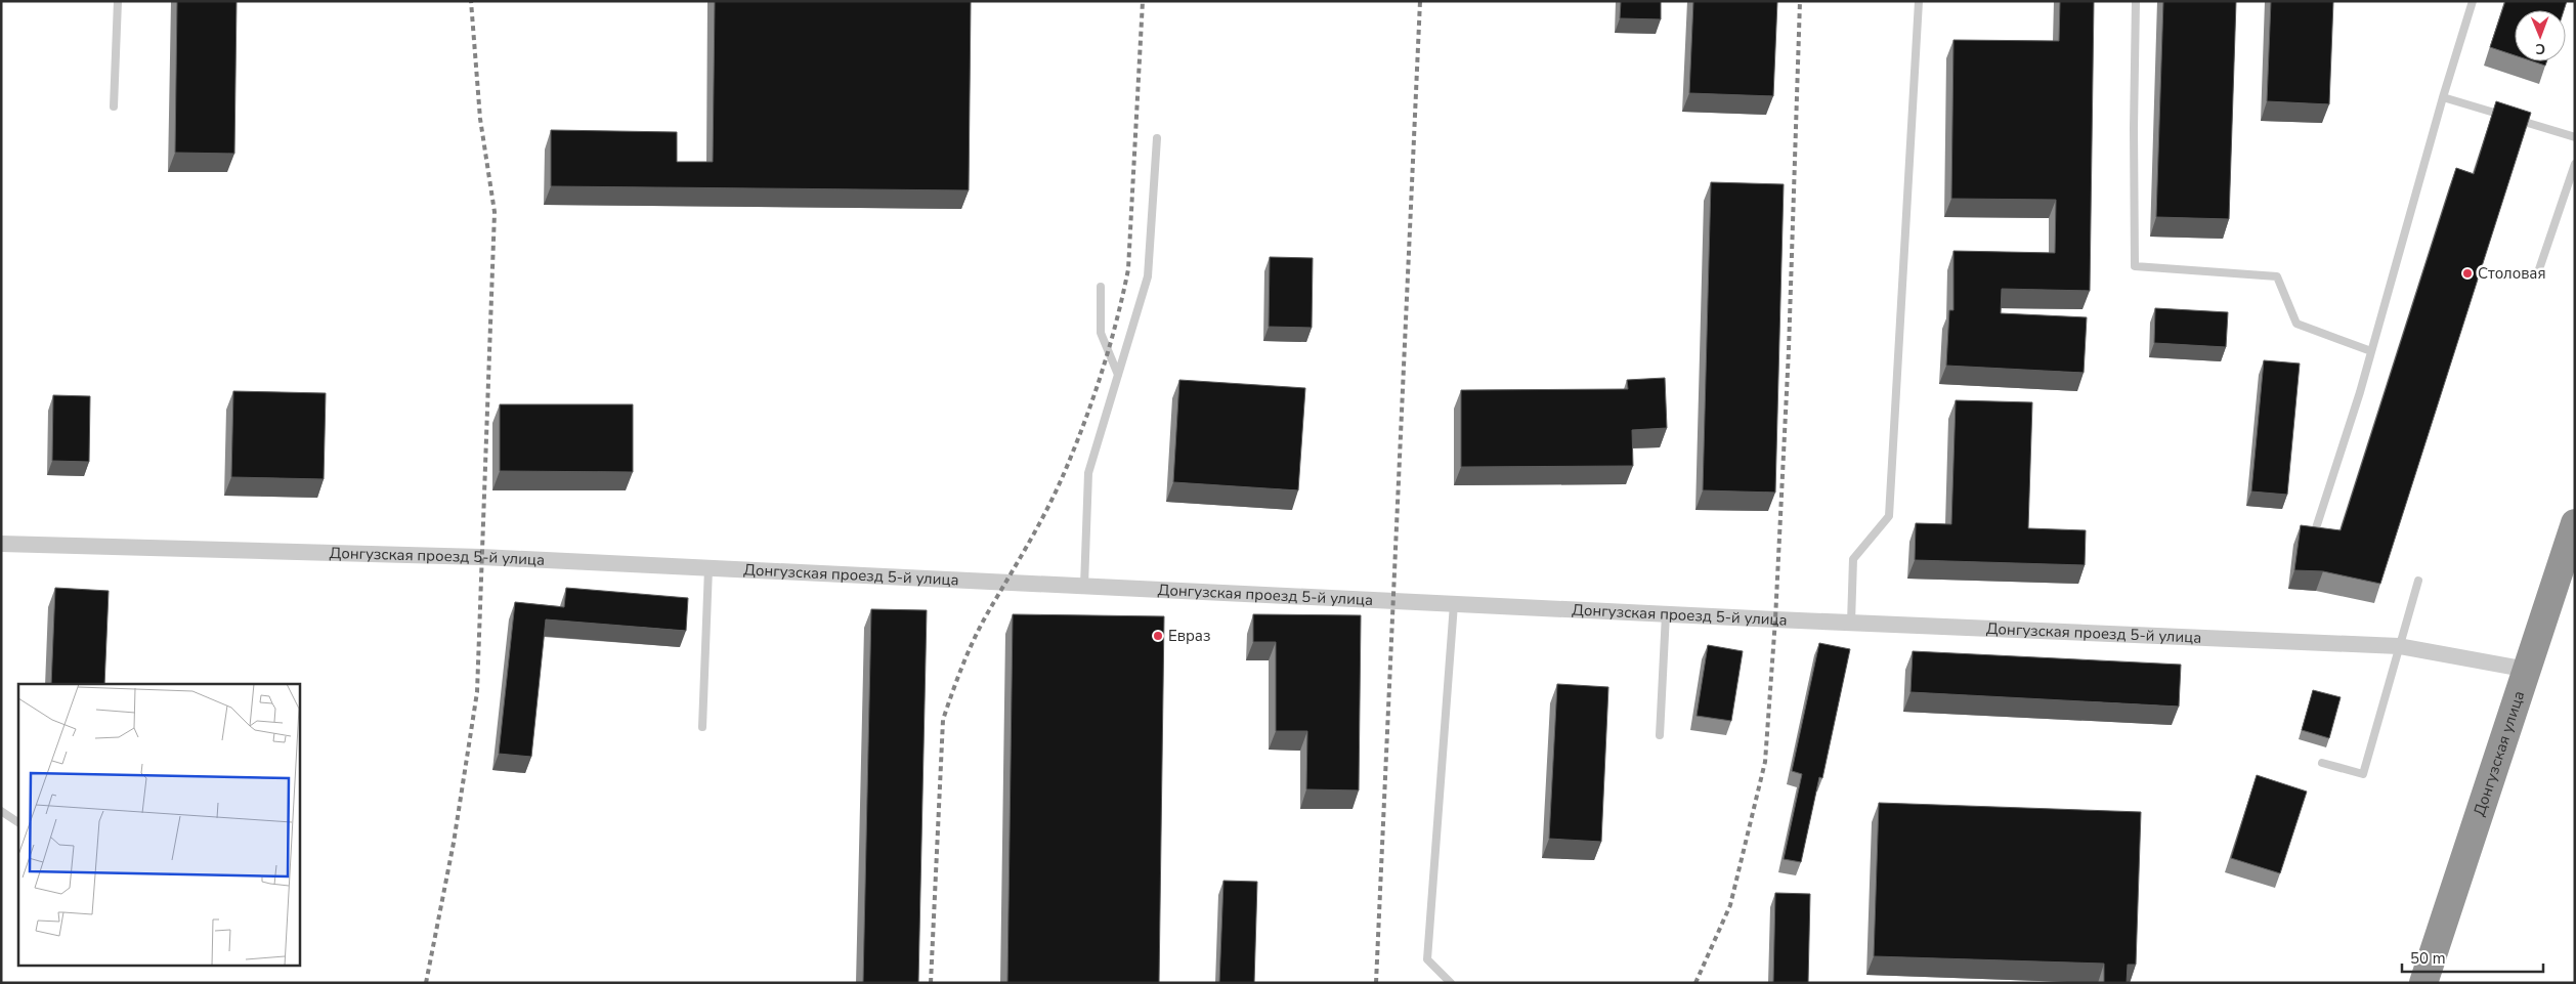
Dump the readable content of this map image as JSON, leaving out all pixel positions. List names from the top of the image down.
{
  "streets": {
    "highway": ["Донгузская улица"],
    "street": ["Донгузская проезд 5-й улица"]
  },
  "crossings": [
    ["Донгузская проезд 5-й улица", "Донгузская улица"]
  ],
  "places": ["Столовая", "Евраз"],
  "scale_bar": "50 m",
  "north": "bottom"
}
